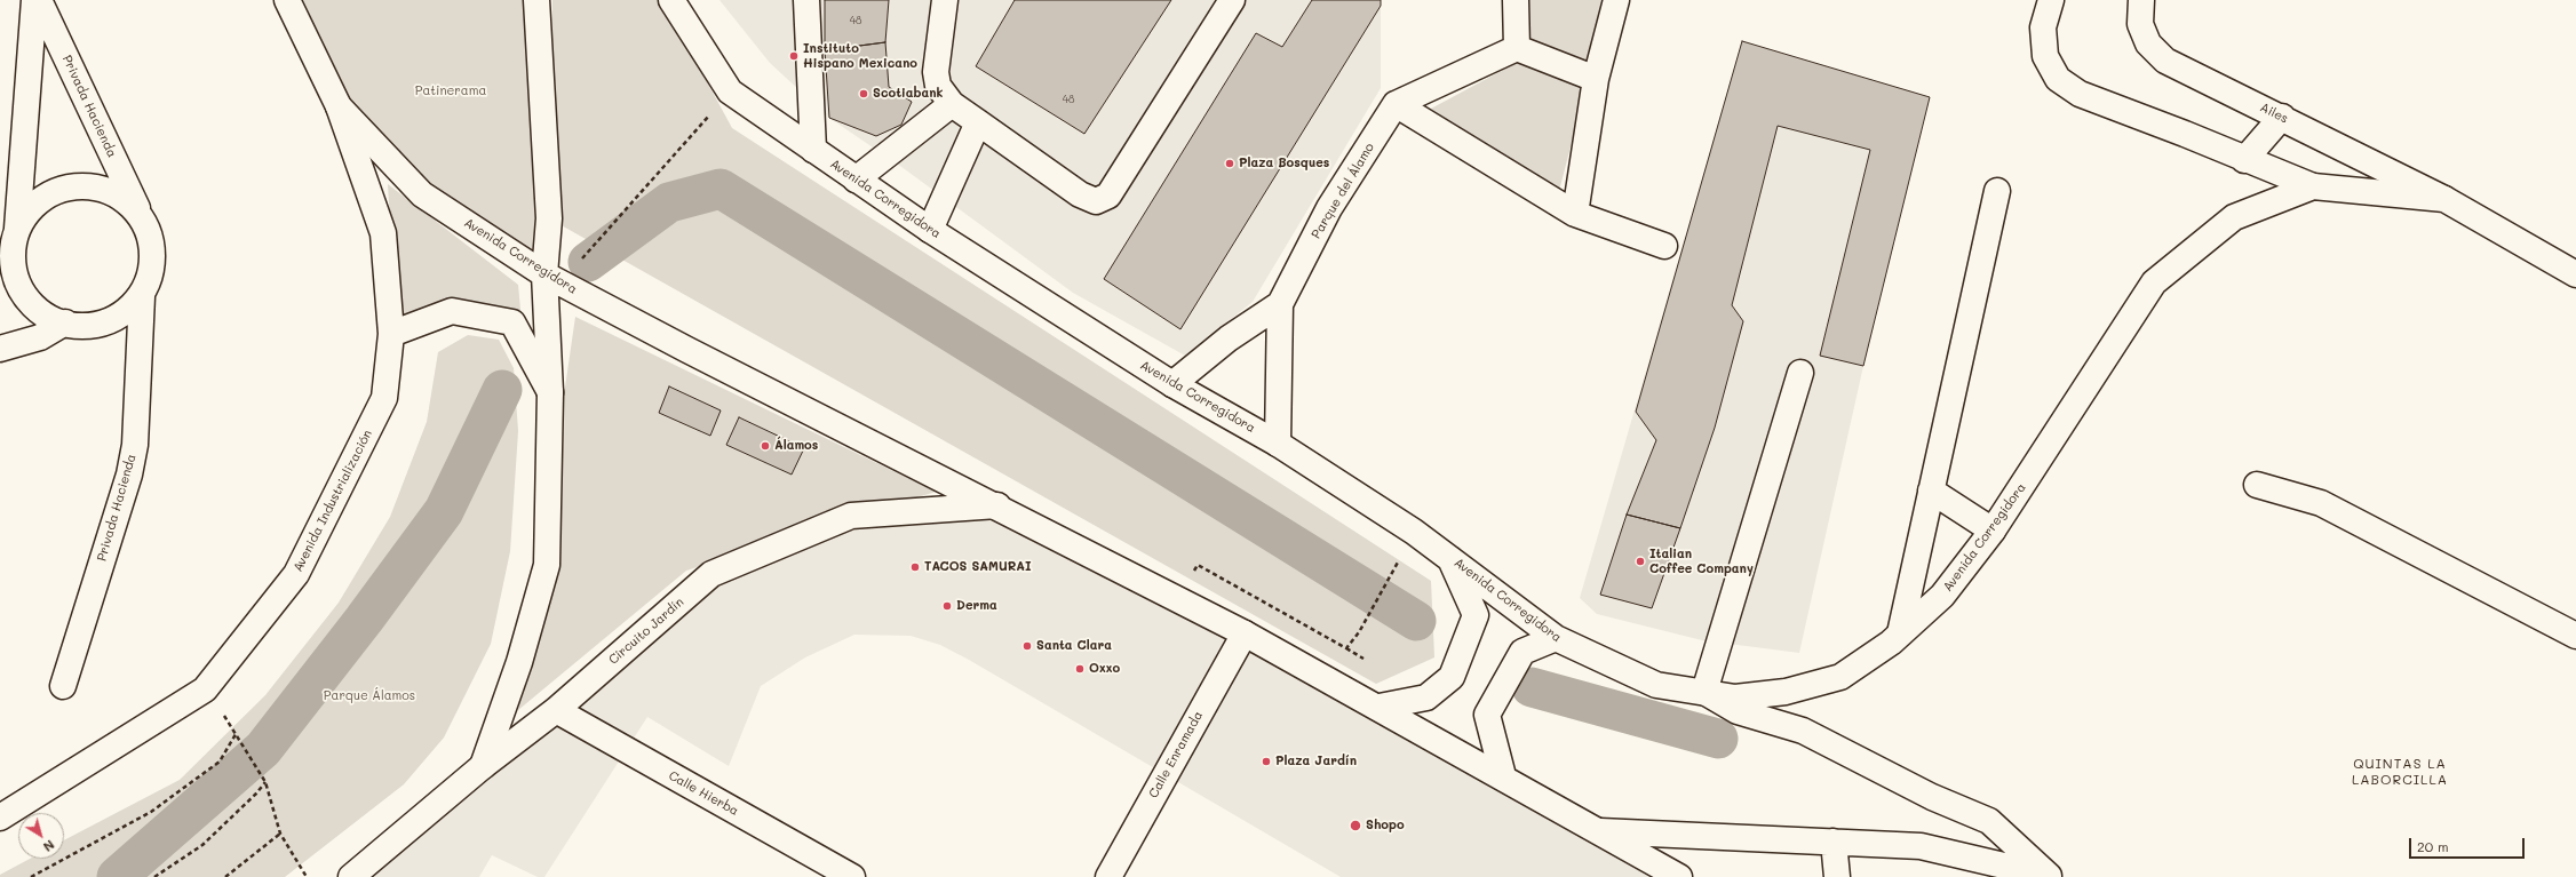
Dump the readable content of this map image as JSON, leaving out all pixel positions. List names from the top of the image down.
{
  "streets": {
    "street": [
      "Privada Hacienda",
      "Ailes",
      "Parque del Álamo",
      "Avenida Corregidora",
      "Avenida Industrialización",
      "Circuito Jardín",
      "Calle Enramada",
      "Calle Hierba"
    ]
  },
  "crossings": [
    ["Ailes", "Avenida Corregidora"],
    ["Parque del Álamo", "Avenida Corregidora"],
    ["Avenida Corregidora", "Avenida Industrialización"],
    ["Avenida Corregidora", "Circuito Jardín"],
    ["Avenida Corregidora", "Calle Enramada"],
    ["Circuito Jardín", "Calle Hierba"]
  ],
  "districts": ["QUINTAS LA LABORCILLA"],
  "parks": ["Patinerama", "Parque Álamos"],
  "places": [
    "Instituto Hispano Mexicano",
    "Scotiabank",
    "Plaza Bosques",
    "Álamos",
    "Italian Coffee Company",
    "TACOS SAMURAI",
    "Derma",
    "Santa Clara",
    "Oxxo",
    "Plaza Jardín",
    "Shopo"
  ],
  "house_numbers": ["48", "48"],
  "scale_bar": "20 m",
  "north": "bottom right"
}
